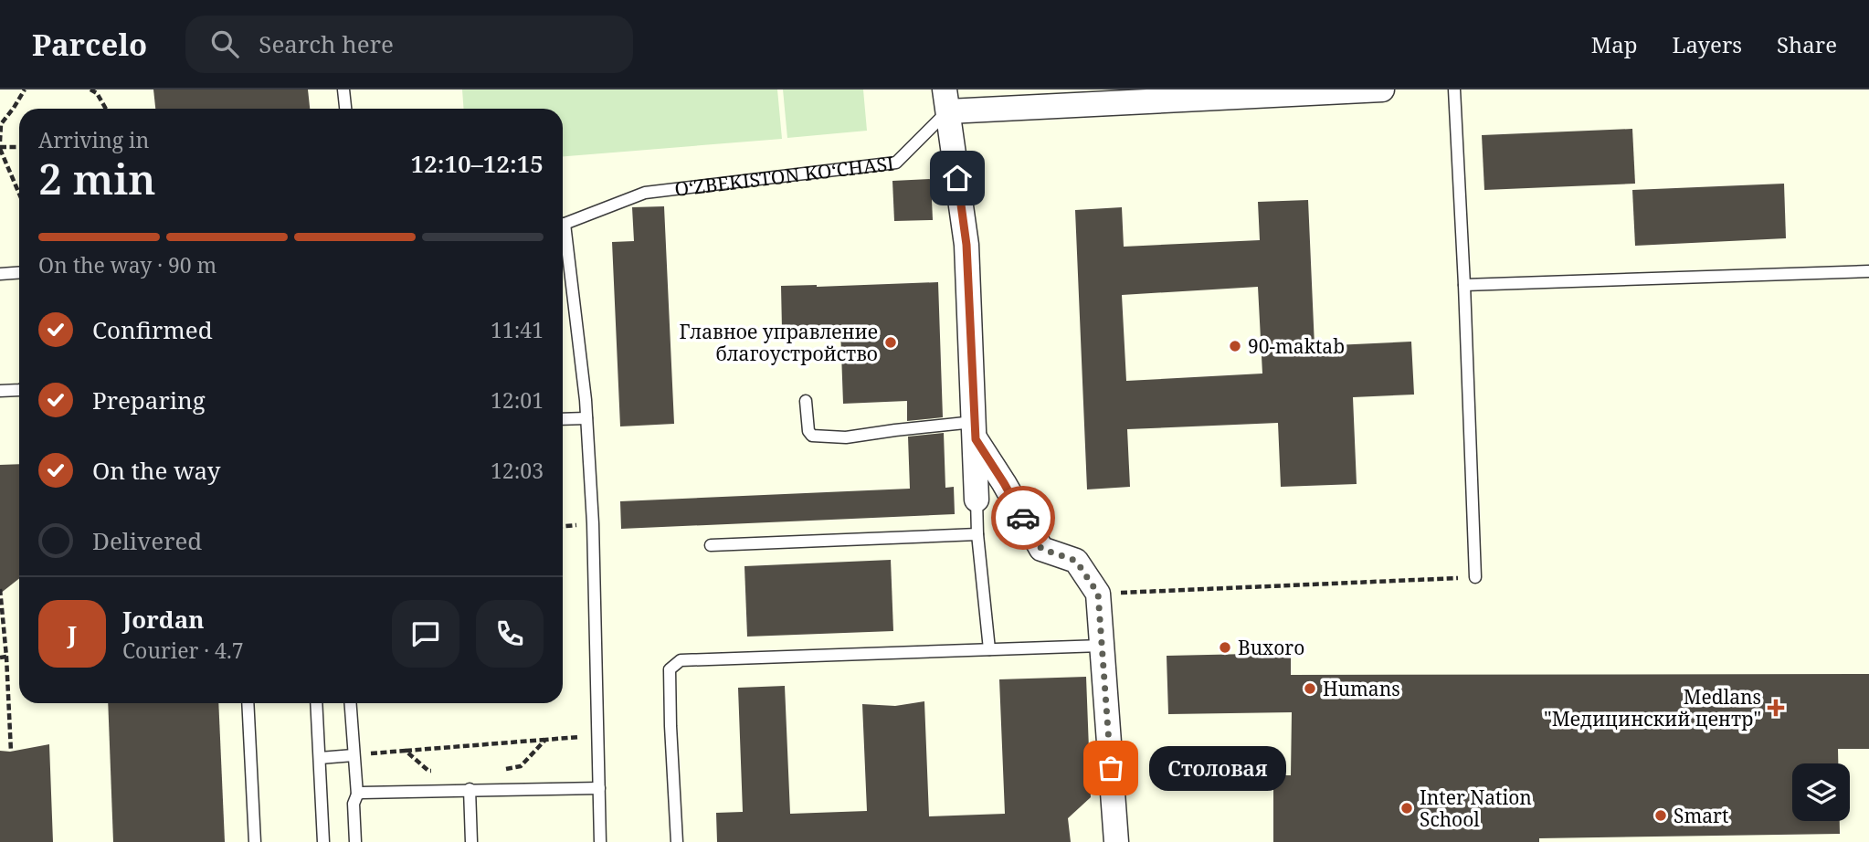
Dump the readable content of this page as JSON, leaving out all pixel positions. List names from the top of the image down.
{
  "streets": {
    "lane": ["O‘ZBEKISTON KO‘CHASI"]
  },
  "places": {
    "other": [
      "Главное управление благоустройство",
      "90-maktab",
      "Buxoro",
      "Humans",
      "Столовая",
      "Inter Nation School",
      "Smart"
    ],
    "health": ["Medlans \"Медицинский центр\""]
  },
  "page": {
    "header": "Parcelo",
    "search": "Search here",
    "nav": ["Map", "Layers", "Share"],
    "heading": ["2 min", "Arriving in", "12:10–12:15"],
    "panel": ["Jordan", "Courier · 4.7"],
    "bar": "On the way · 90 m",
    "list": [
      ["Confirmed", "11:41"],
      ["Preparing", "12:01"],
      ["On the way", "12:03"],
      "Delivered"
    ],
    "round": "J",
    "bubble": "Столовая"
  }
}
